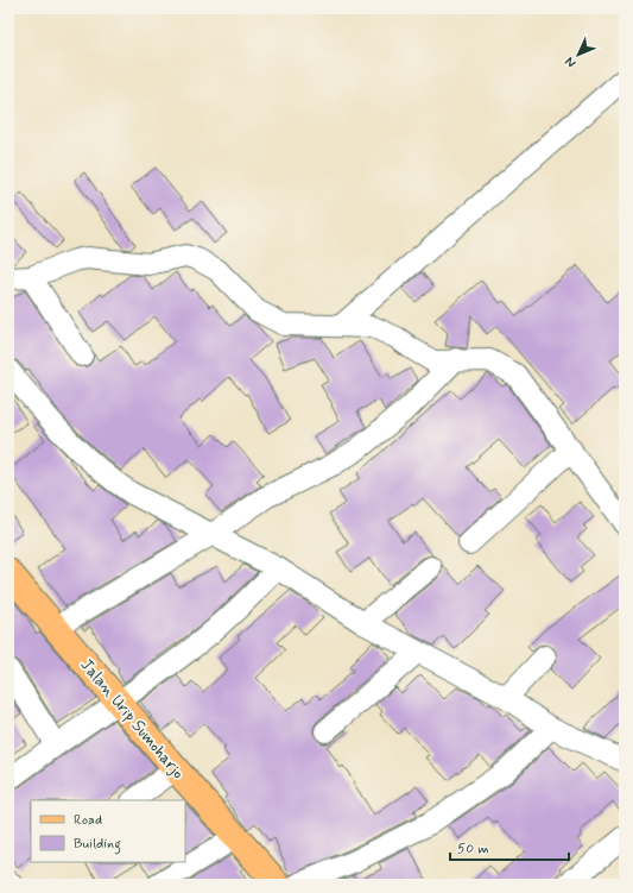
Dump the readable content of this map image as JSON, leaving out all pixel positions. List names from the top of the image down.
{
  "streets": {
    "main road": ["Jalan Urip Sumoharjo"]
  },
  "legend": ["Road", "Building"],
  "scale_bar": "50 m",
  "north": "bottom left"
}
